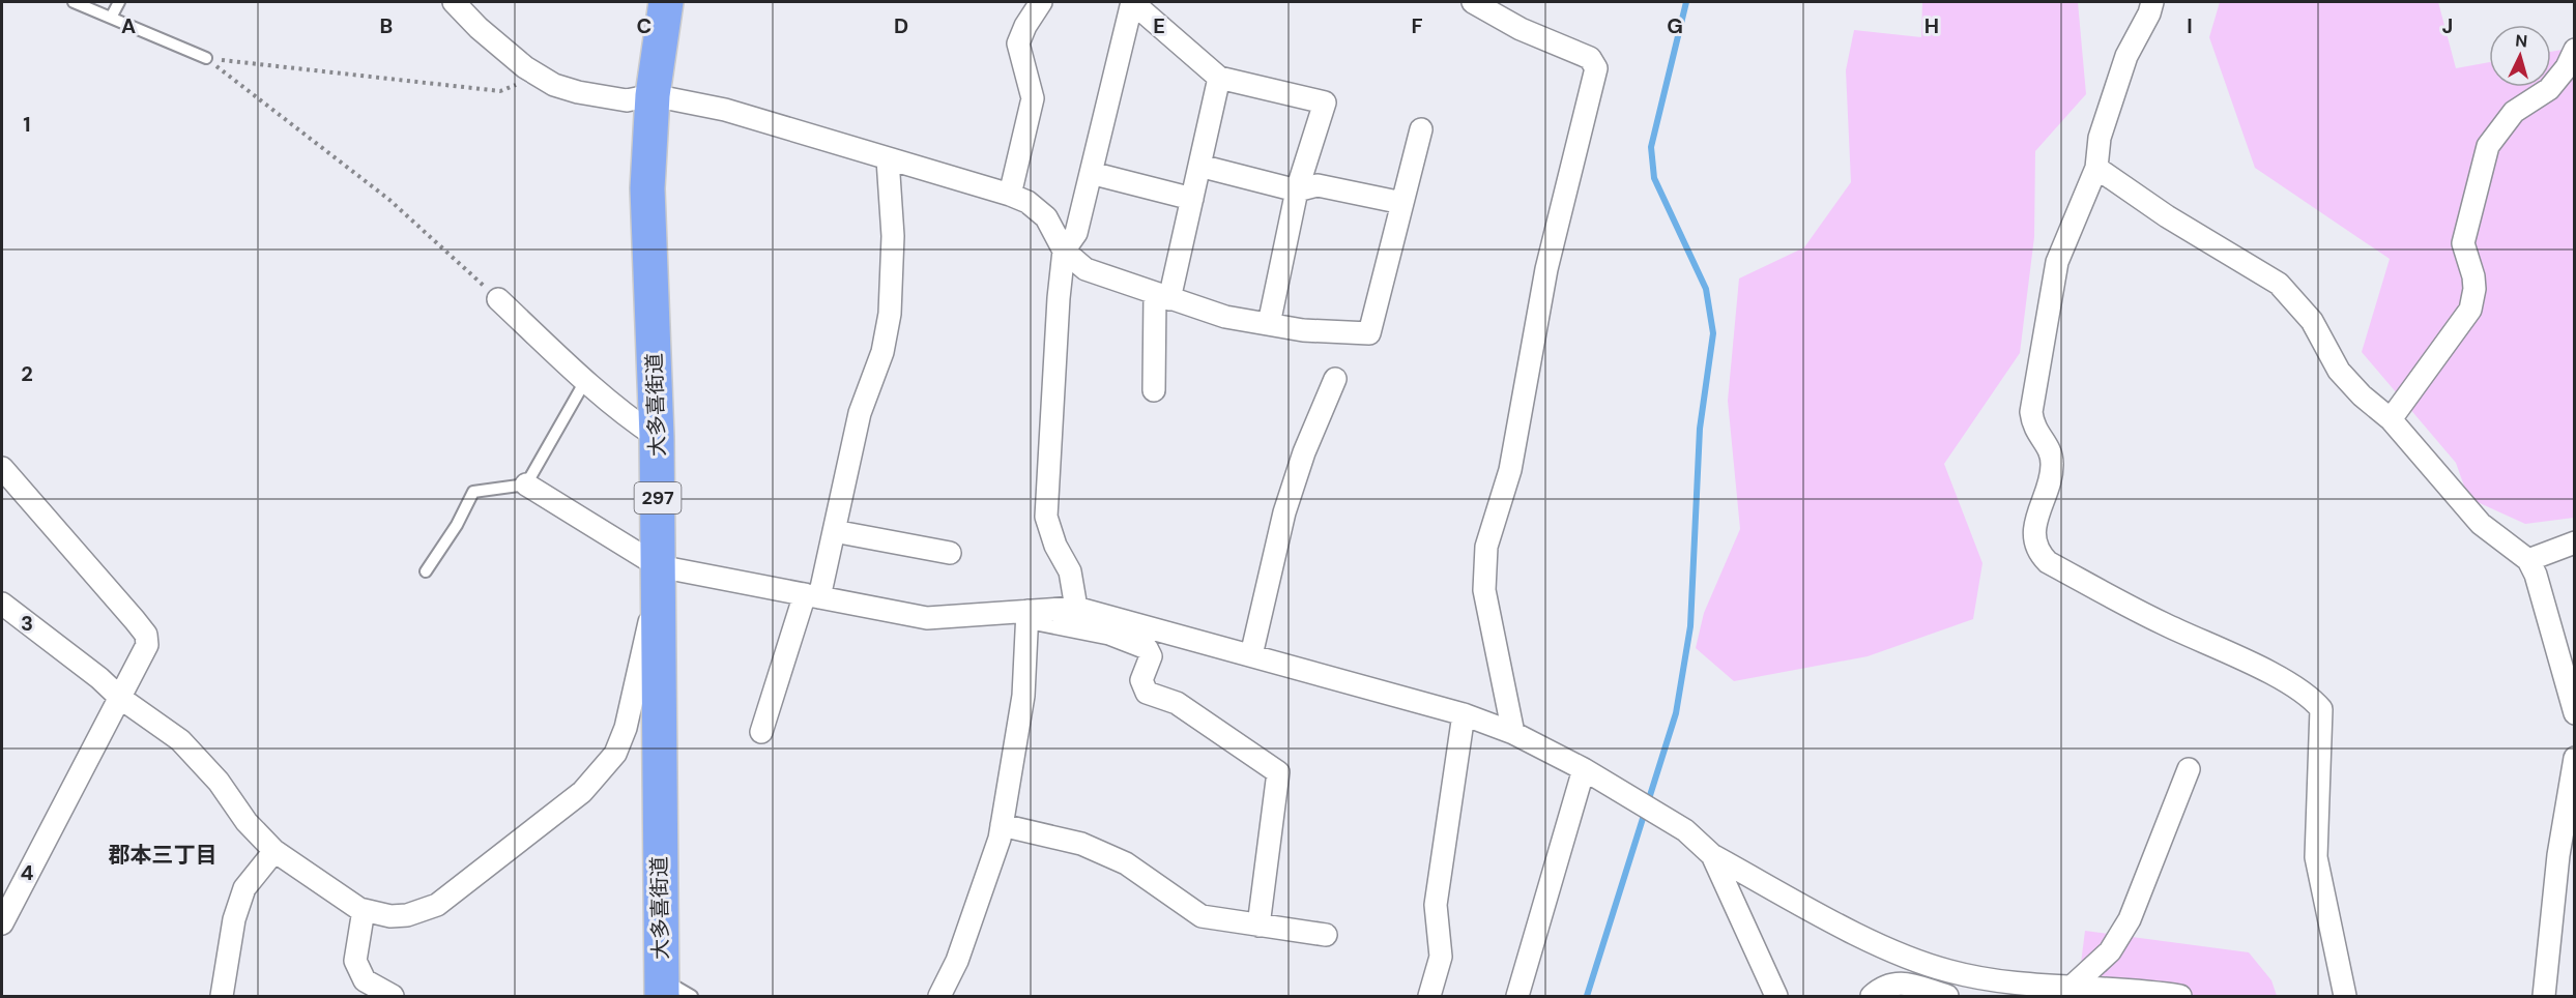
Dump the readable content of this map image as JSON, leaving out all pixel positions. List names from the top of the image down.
{
  "streets": {
    "highway": ["大多喜街道", "297"]
  },
  "districts": ["郡本三丁目"],
  "north": "top",
  "grid": {
    "columns": [
      "A",
      "B",
      "C",
      "D",
      "E",
      "F",
      "G",
      "H",
      "I",
      "J"
    ],
    "rows": [
      "1",
      "2",
      "3",
      "4"
    ]
  }
}
